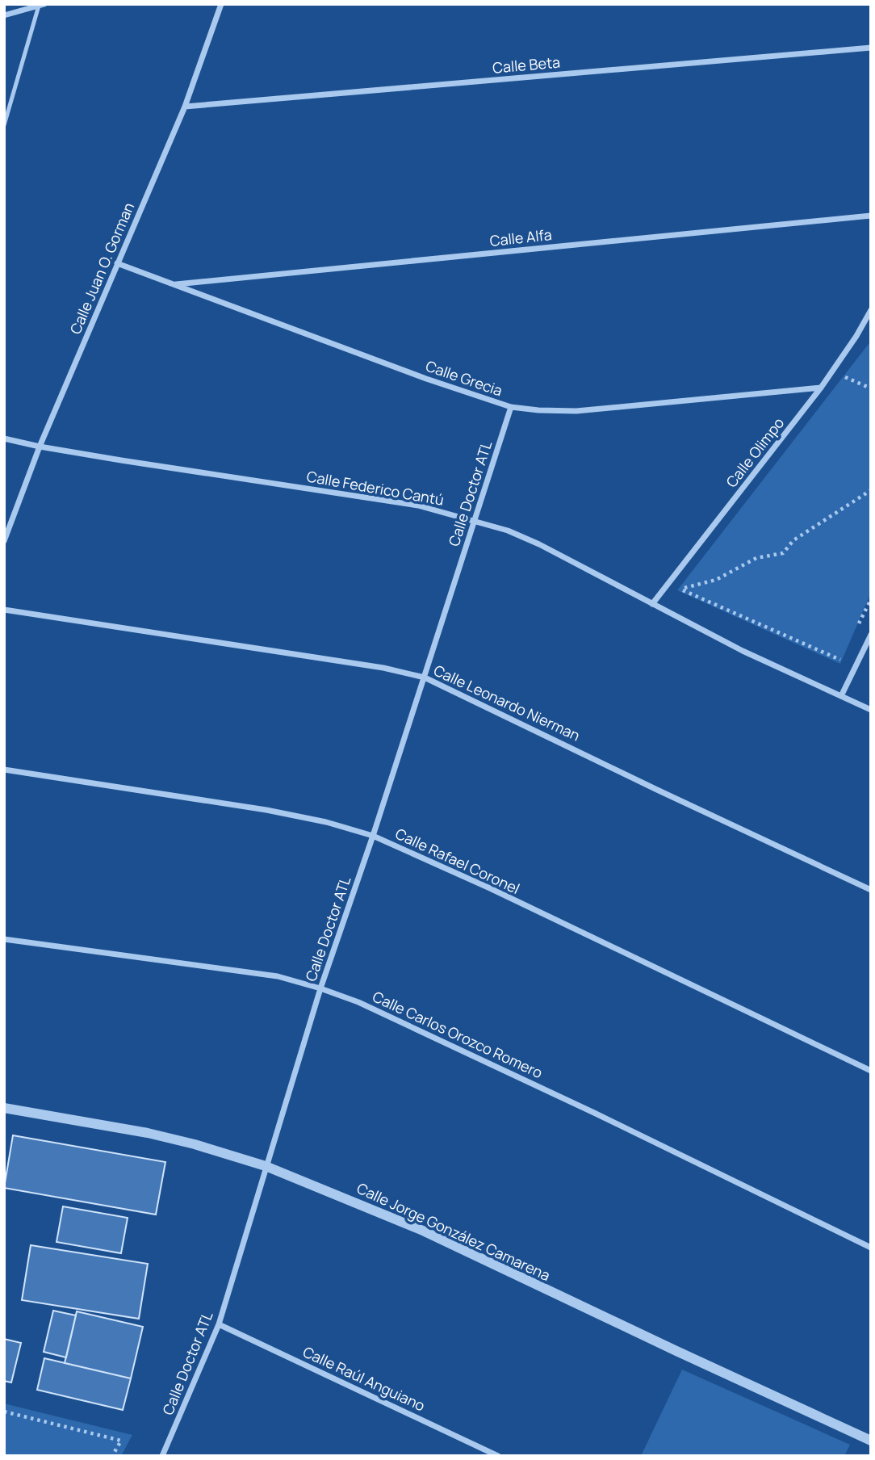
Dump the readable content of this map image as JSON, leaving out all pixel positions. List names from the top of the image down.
{
  "streets": {
    "street": [
      "Calle Beta",
      "Calle Alfa",
      "Calle Juan O. Gorman",
      "Calle Grecia",
      "Calle Olimpo",
      "Calle Federico Cantú",
      "Calle Doctor ATL",
      "Calle Leonardo Nierman",
      "Calle Rafael Coronel",
      "Calle Carlos Orozco Romero",
      "Calle Jorge González Camarena",
      "Calle Raúl Anguiano"
    ]
  },
  "crossings": [
    ["Calle Beta", "Calle Juan O. Gorman"],
    ["Calle Alfa", "Calle Grecia"],
    ["Calle Juan O. Gorman", "Calle Grecia"],
    ["Calle Juan O. Gorman", "Calle Federico Cantú"],
    ["Calle Grecia", "Calle Olimpo"],
    ["Calle Grecia", "Calle Doctor ATL"],
    ["Calle Olimpo", "Calle Federico Cantú"],
    ["Calle Federico Cantú", "Calle Doctor ATL"],
    ["Calle Doctor ATL", "Calle Leonardo Nierman"],
    ["Calle Doctor ATL", "Calle Rafael Coronel"],
    ["Calle Doctor ATL", "Calle Carlos Orozco Romero"],
    ["Calle Doctor ATL", "Calle Jorge González Camarena"],
    ["Calle Doctor ATL", "Calle Raúl Anguiano"]
  ]
}
